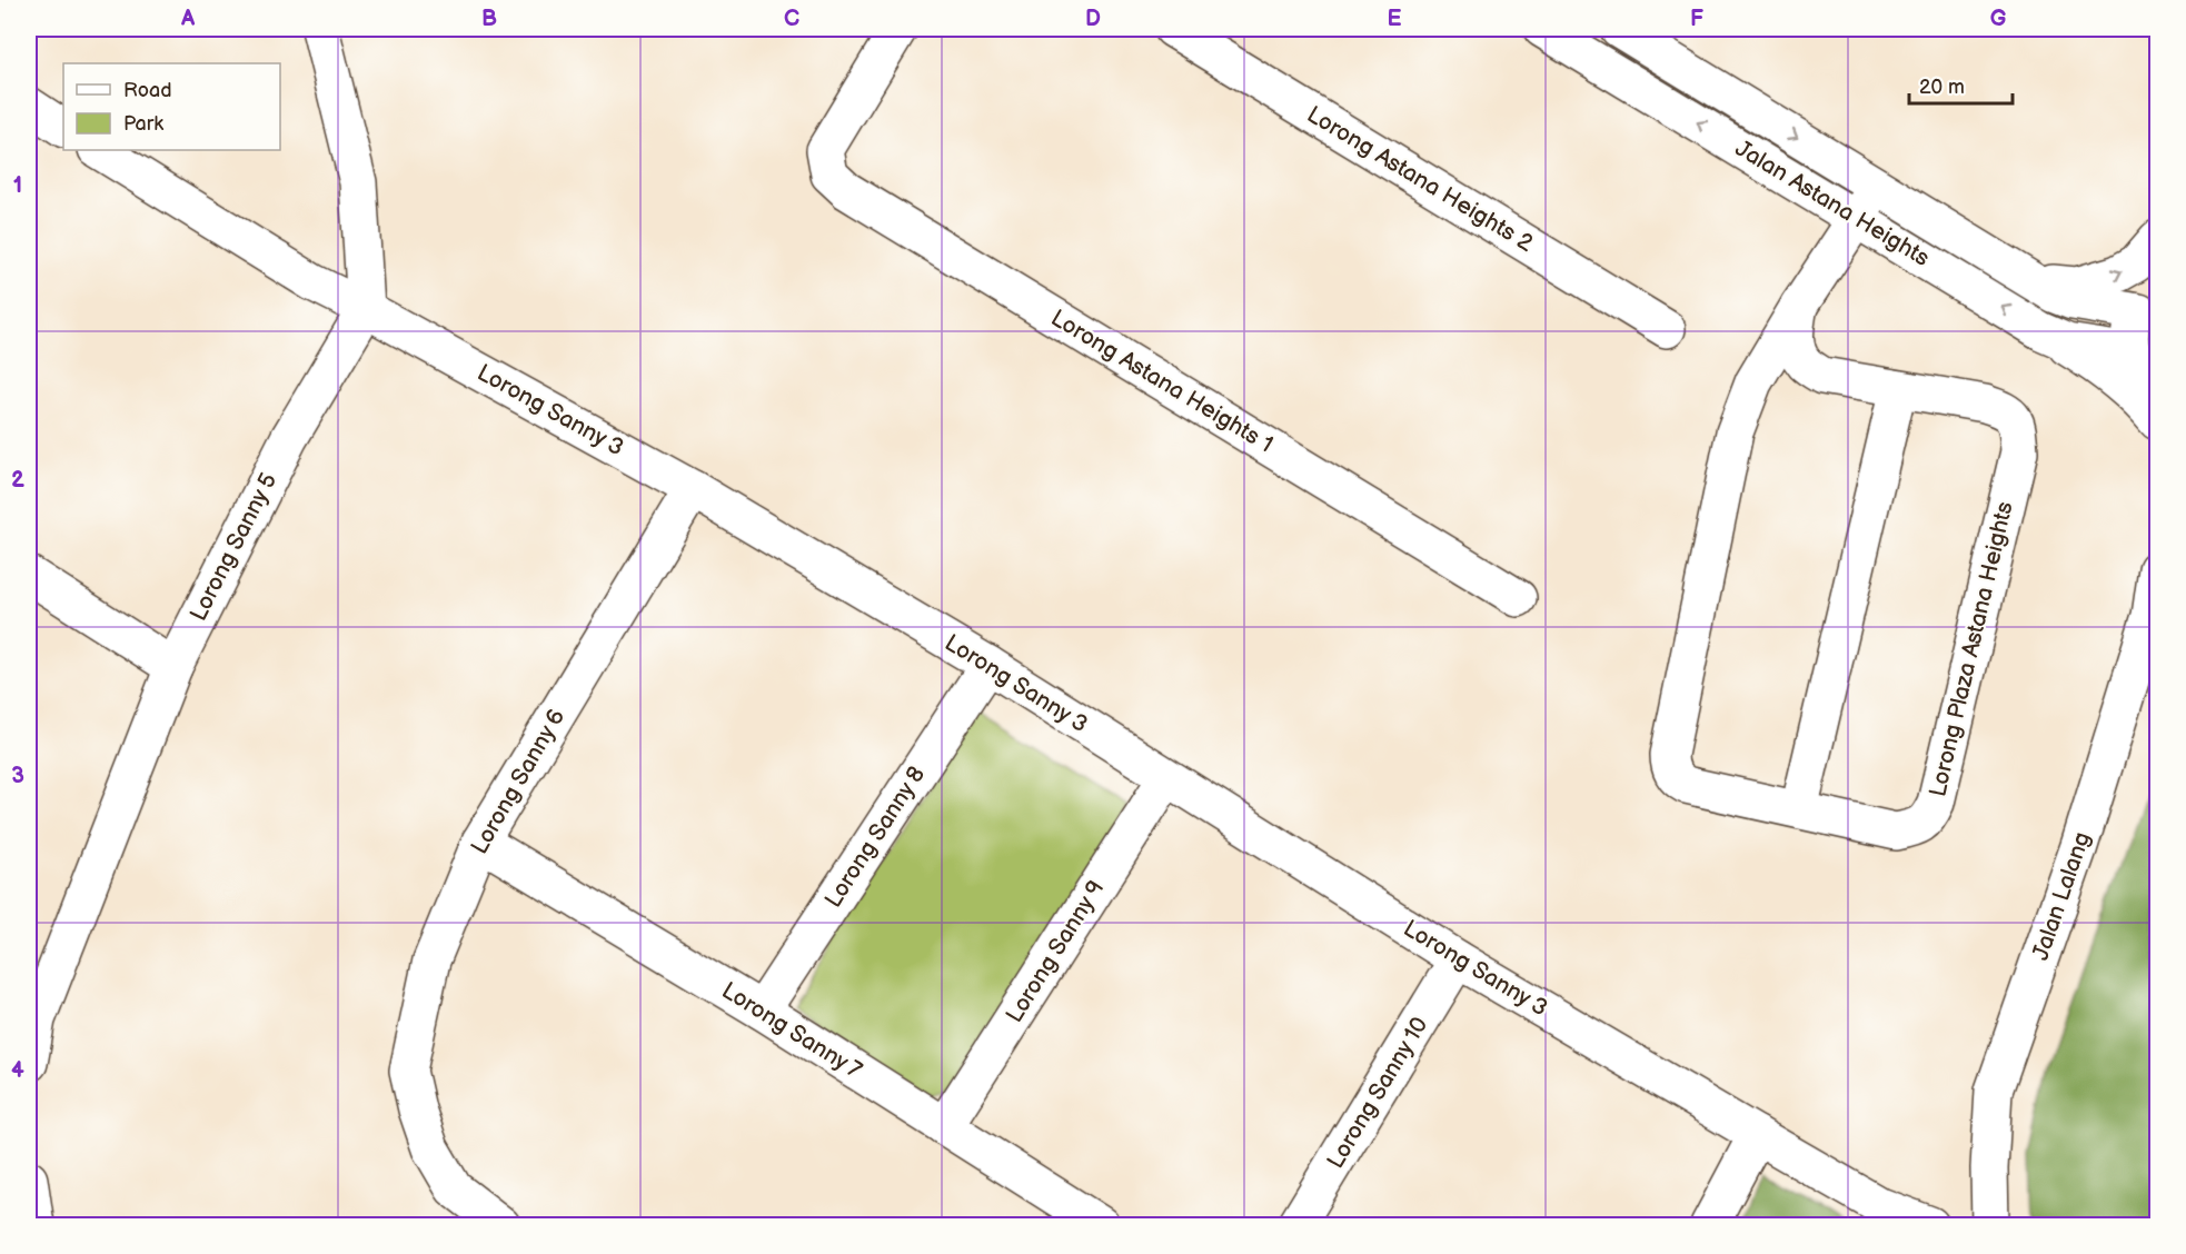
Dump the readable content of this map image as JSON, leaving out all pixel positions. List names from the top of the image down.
{
  "streets": {
    "street": [
      "Lorong Astana Heights 2",
      "Jalan Astana Heights",
      "Lorong Astana Heights 1",
      "Lorong Sanny 3",
      "Lorong Sanny 5",
      "Lorong Plaza Astana Heights",
      "Lorong Sanny 6",
      "Lorong Sanny 8",
      "Jalan Lalang",
      "Lorong Sanny 9",
      "Lorong Sanny 7",
      "Lorong Sanny 10"
    ]
  },
  "crossings": [
    ["Jalan Astana Heights", "Lorong Plaza Astana Heights"],
    ["Lorong Sanny 3", "Lorong Sanny 5"],
    ["Lorong Sanny 3", "Lorong Sanny 6"],
    ["Lorong Sanny 3", "Lorong Sanny 8"],
    ["Lorong Sanny 3", "Lorong Sanny 9"],
    ["Lorong Sanny 3", "Lorong Sanny 10"],
    ["Lorong Sanny 6", "Lorong Sanny 7"],
    ["Lorong Sanny 8", "Lorong Sanny 7"],
    ["Lorong Sanny 9", "Lorong Sanny 7"]
  ],
  "legend": ["Road", "Park"],
  "scale_bar": "20 m",
  "grid": {
    "columns": [
      "A",
      "B",
      "C",
      "D",
      "E",
      "F",
      "G"
    ],
    "rows": [
      "1",
      "2",
      "3",
      "4"
    ]
  }
}
